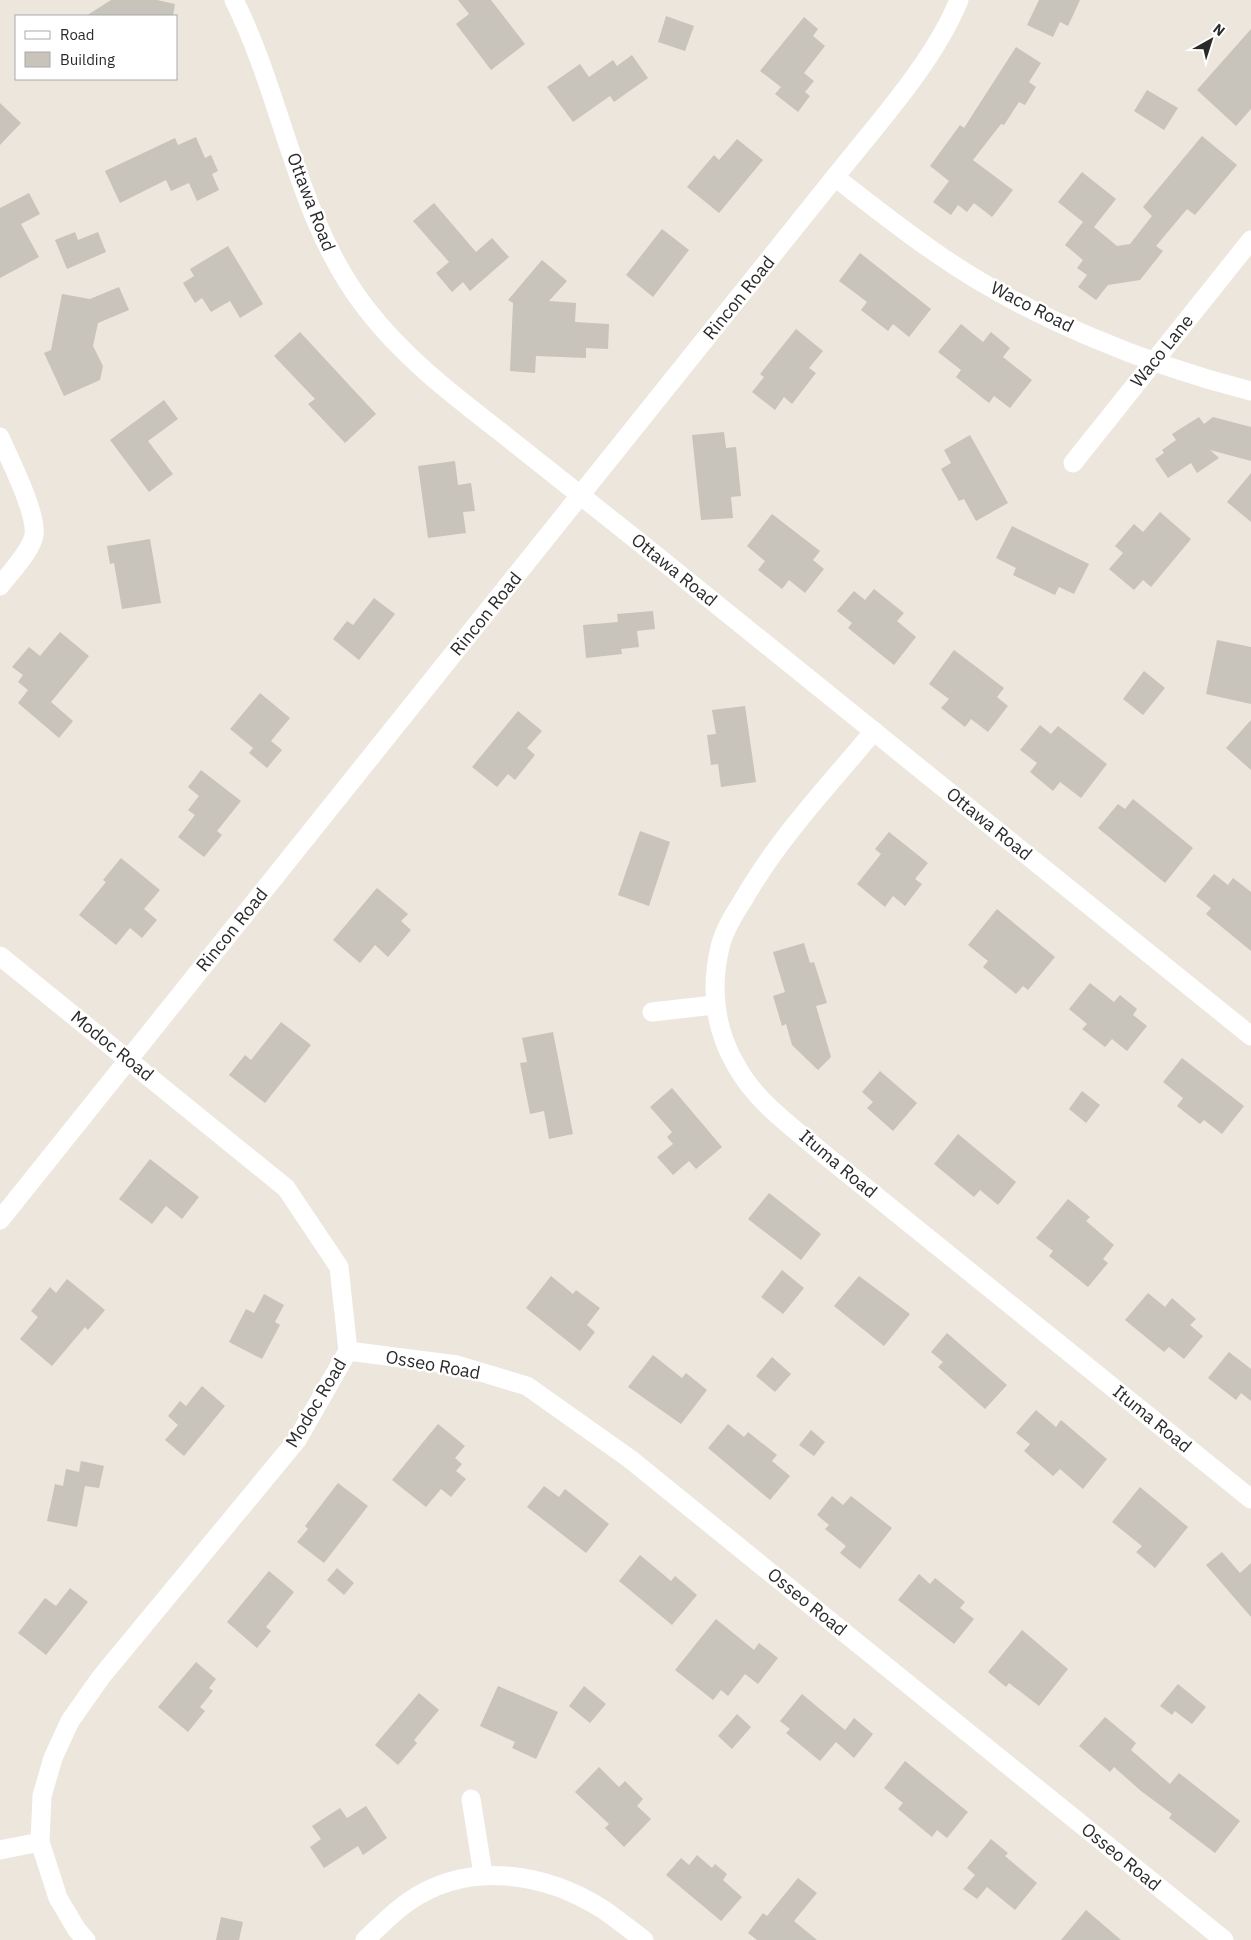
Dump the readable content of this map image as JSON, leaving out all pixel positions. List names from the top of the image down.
{
  "streets": {
    "street": [
      "Ottawa Road",
      "Rincon Road",
      "Waco Road",
      "Waco Lane",
      "Modoc Road",
      "Ituma Road",
      "Osseo Road"
    ]
  },
  "crossings": [
    ["Ottawa Road", "Rincon Road"],
    ["Ottawa Road", "Ituma Road"],
    ["Rincon Road", "Waco Road"],
    ["Rincon Road", "Modoc Road"],
    ["Waco Road", "Waco Lane"],
    ["Modoc Road", "Osseo Road"]
  ],
  "legend": ["Road", "Building"],
  "north": "top right"
}
